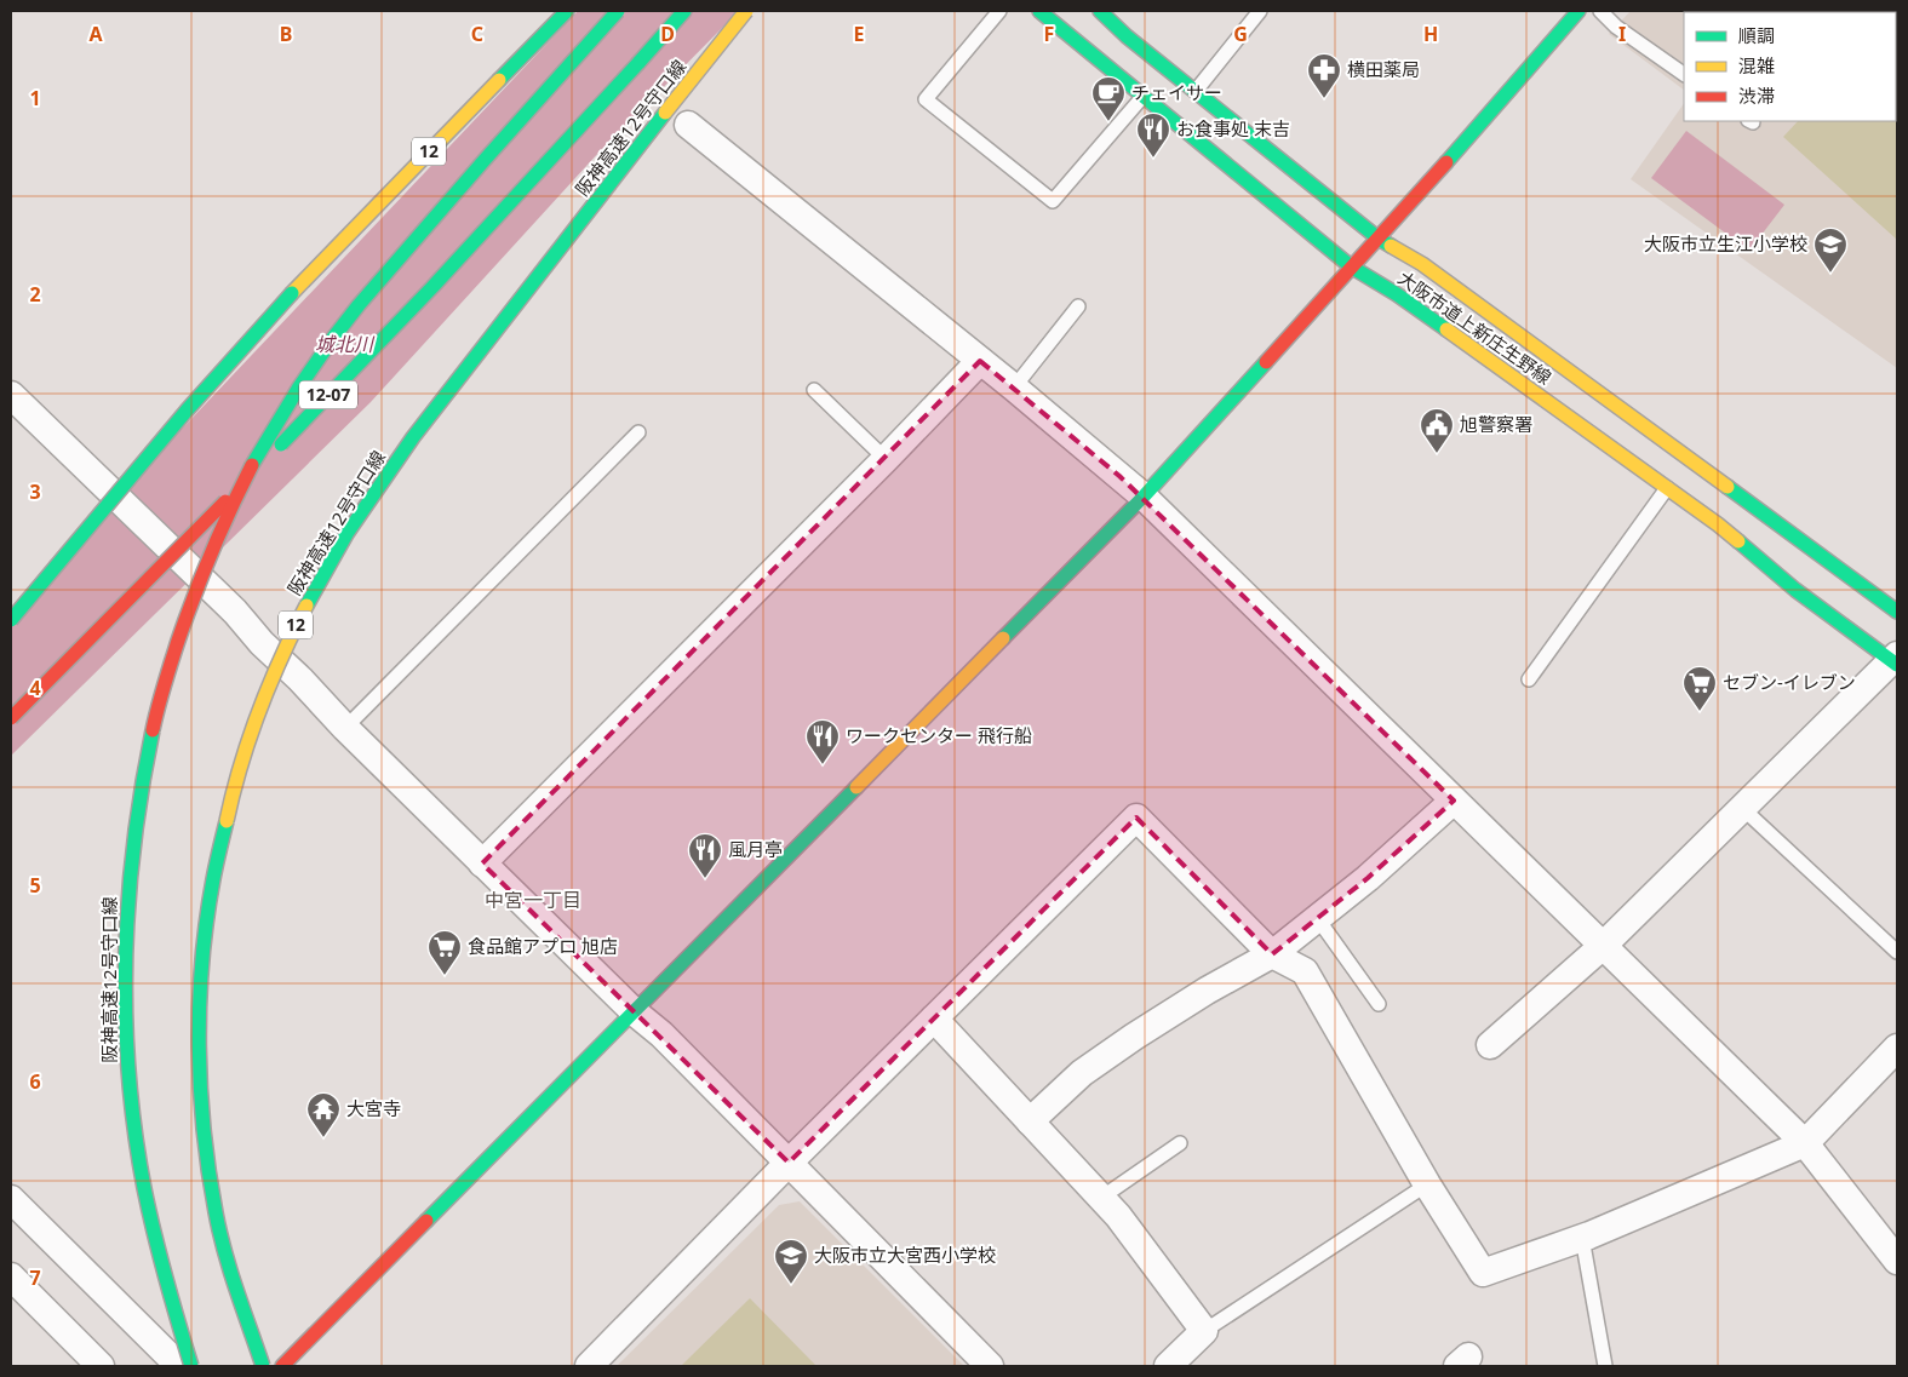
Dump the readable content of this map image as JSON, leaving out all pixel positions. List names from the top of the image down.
{
  "streets": {
    "main road": [
      "阪神高速12号守口線",
      "12",
      "大阪市道上新庄生野線",
      "12-07"
    ]
  },
  "districts": ["中宮一丁目"],
  "water": ["城北川"],
  "places": {
    "pharmacy": ["横田薬局"],
    "cafe": ["チェイサー"],
    "restaurant": ["お食事処 末吉", "ワークセンター 飛行船", "風月亭"],
    "school or university": ["大阪市立生江小学校", "大阪市立大宮西小学校"],
    "public building": ["旭警察署"],
    "supermarket": ["セブン-イレブン", "食品館アプロ 旭店"],
    "temple": ["大宮寺"]
  },
  "legend": ["順調", "混雑", "渋滞"],
  "grid": {
    "columns": [
      "A",
      "B",
      "C",
      "D",
      "E",
      "F",
      "G",
      "H",
      "I"
    ],
    "rows": [
      "1",
      "2",
      "3",
      "4",
      "5",
      "6",
      "7"
    ]
  }
}
